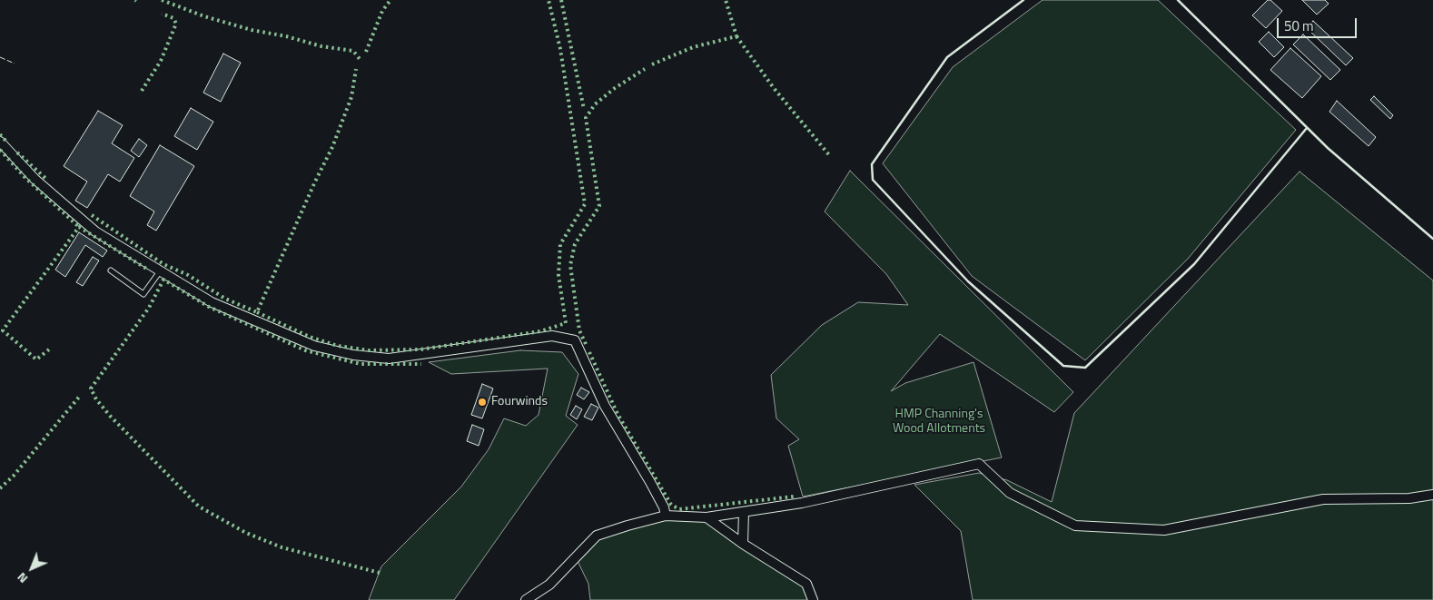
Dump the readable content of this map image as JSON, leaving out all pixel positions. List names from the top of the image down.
{
  "parks": ["HMP Channing's Wood Allotments"],
  "places": ["Fourwinds"],
  "scale_bar": "50 m",
  "north": "bottom left"
}
